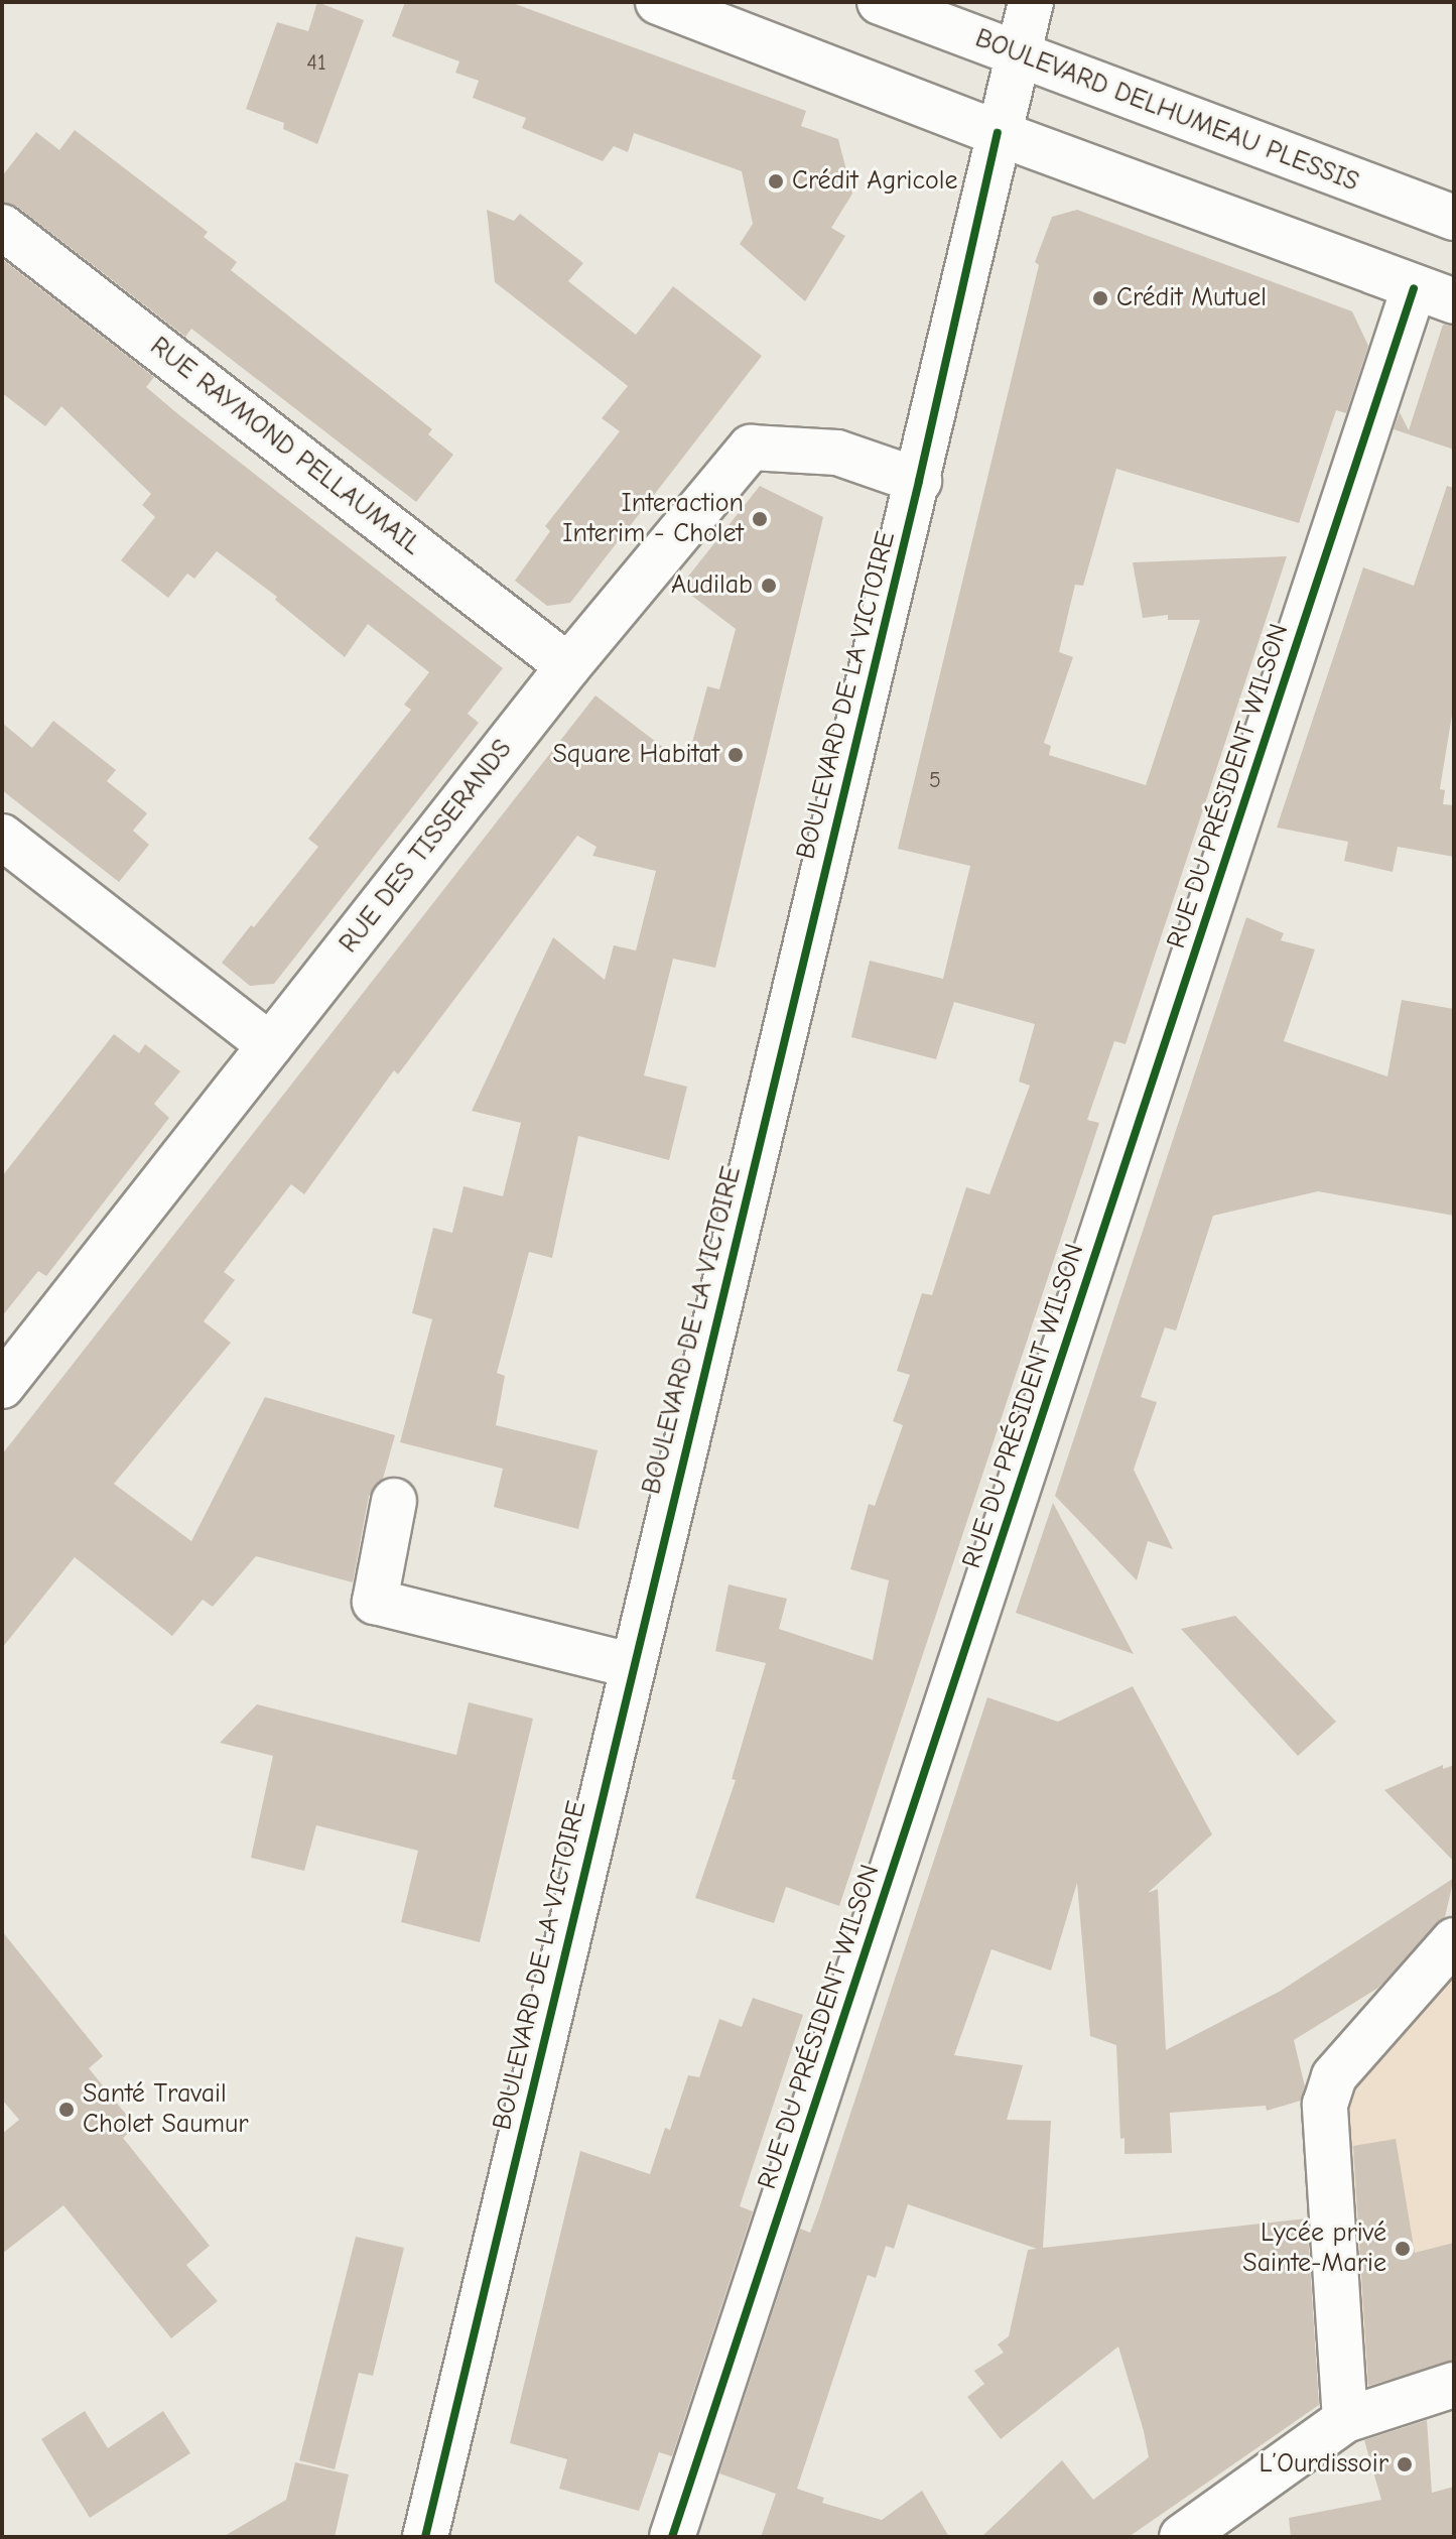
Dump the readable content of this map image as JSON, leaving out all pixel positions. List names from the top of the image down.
{
  "streets": {
    "street": [
      "BOULEVARD DELHUMEAU PLESSIS",
      "RUE RAYMOND PELLAUMAIL",
      "BOULEVARD DE LA VICTOIRE",
      "RUE DU PRÉSIDENT WILSON",
      "RUE DES TISSERANDS"
    ]
  },
  "crossings": [
    ["BOULEVARD DELHUMEAU PLESSIS", "BOULEVARD DE LA VICTOIRE"],
    ["RUE RAYMOND PELLAUMAIL", "RUE DES TISSERANDS"],
    ["BOULEVARD DE LA VICTOIRE", "RUE DES TISSERANDS"]
  ],
  "places": [
    "Crédit Agricole",
    "Crédit Mutuel",
    "Interaction Interim - Cholet",
    "Audilab",
    "Square Habitat",
    "Santé Travail Cholet Saumur",
    "Lycée privé Sainte-Marie",
    "L’Ourdissoir"
  ],
  "house_numbers": ["41", "5"]
}
